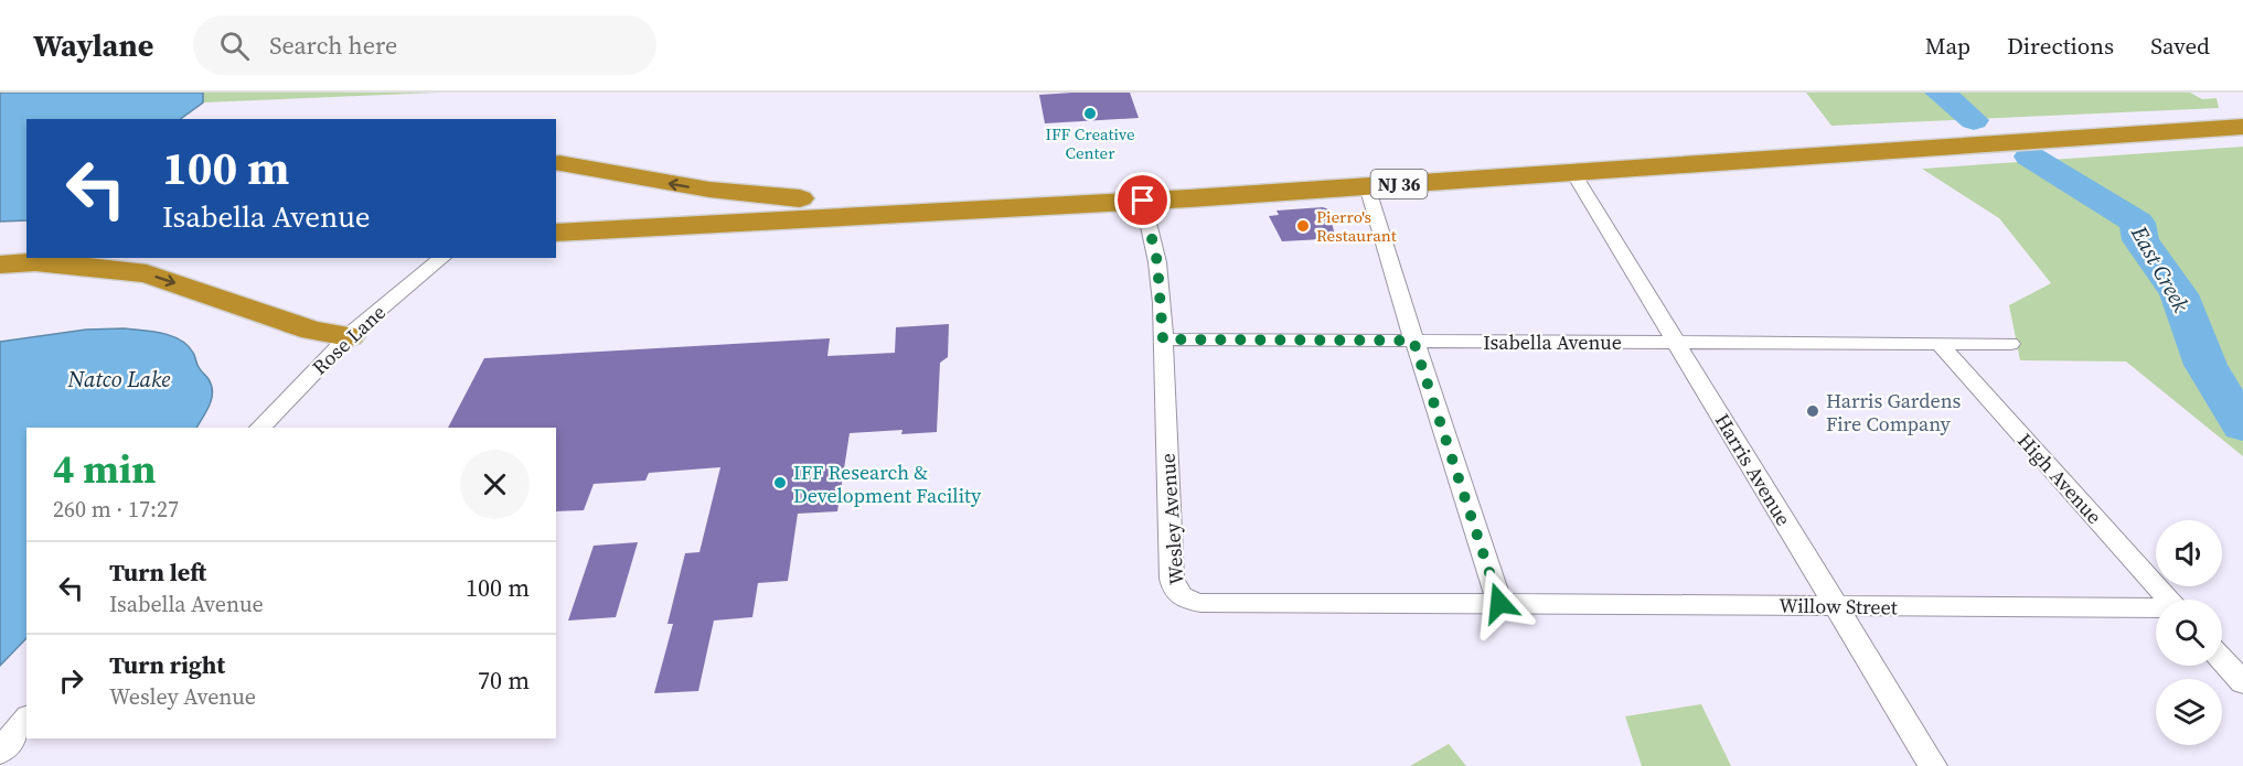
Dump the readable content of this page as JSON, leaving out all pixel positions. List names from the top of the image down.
{
  "streets": {
    "highway": ["NJ 36"],
    "street": [
      "Rose Lane",
      "Isabella Avenue",
      "Harris Avenue",
      "High Avenue",
      "Wesley Avenue",
      "Willow Street"
    ]
  },
  "crossings": [
    ["NJ 36", "Harris Avenue"],
    ["NJ 36", "Wesley Avenue"],
    ["Isabella Avenue", "Harris Avenue"],
    ["Isabella Avenue", "High Avenue"],
    ["Isabella Avenue", "Wesley Avenue"],
    ["Harris Avenue", "Willow Street"],
    ["Wesley Avenue", "Willow Street"]
  ],
  "water": ["East Creek", "Natco Lake"],
  "places": [
    "IFF Creative Center",
    "Pierro's Restaurant",
    "Harris Gardens Fire Company",
    "IFF Research & Development Facility"
  ],
  "page": {
    "header": "Waylane",
    "search": "Search here",
    "nav": ["Map", "Directions", "Saved"],
    "turn": ["100 m", "Isabella Avenue"],
    "heading": ["4 min", "260 m · 17:27"],
    "list": [
      {
        "name": "Turn left",
        "note": "Isabella Avenue",
        "value": "100 m"
      },
      {
        "name": "Turn right",
        "note": "Wesley Avenue",
        "value": "70 m"
      }
    ]
  }
}
